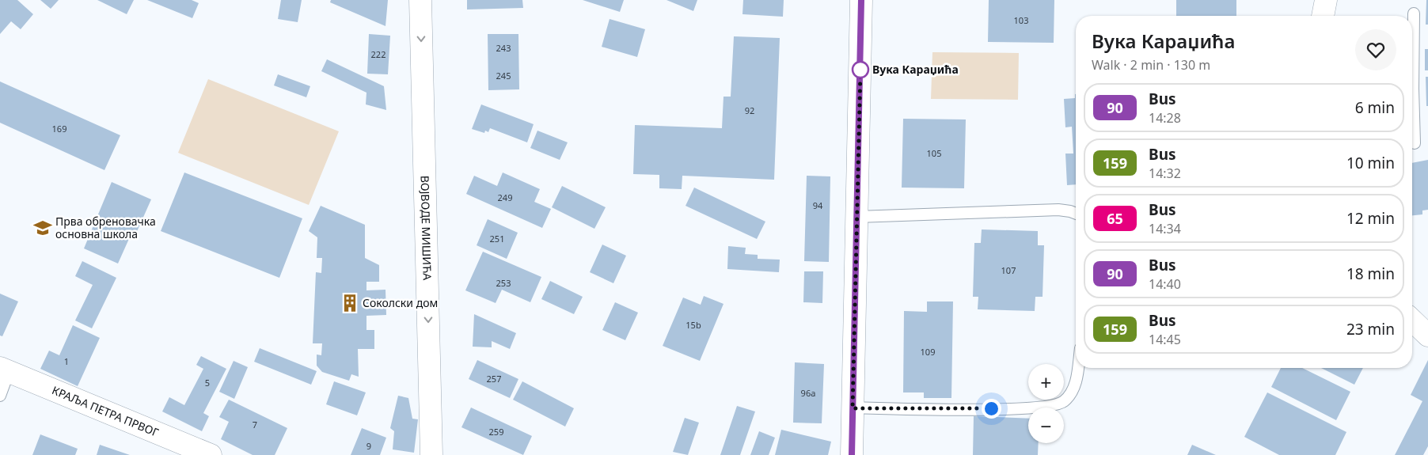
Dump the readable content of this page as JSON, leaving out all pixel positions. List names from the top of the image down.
{
  "streets": {
    "street": ["ВОЈВОДЕ МИШИЋА", "КРАЉА ПЕТРА ПРВОГ"]
  },
  "one_way": ["ВОЈВОДЕ МИШИЋА"],
  "places": {
    "other": ["Вука Караџића"],
    "school or university": ["Прва обреновачка основна школа"],
    "building": ["Соколски дом"]
  },
  "lines": ["bus line 90"],
  "house_numbers": [
    "103",
    "243",
    "222",
    "245",
    "92",
    "169",
    "105",
    "249",
    "94",
    "251",
    "107",
    "253",
    "15b",
    "109",
    "1",
    "257",
    "5",
    "96a",
    "7",
    "259",
    "9"
  ],
  "page": {
    "heading": ["Вука Караџића", "Walk · 2 min · 130 m"],
    "list": [
      {
        "mark": "90",
        "name": "Bus",
        "note": "14:28",
        "value": "6 min"
      },
      {
        "mark": "159",
        "name": "Bus",
        "note": "14:32",
        "value": "10 min"
      },
      {
        "mark": "65",
        "name": "Bus",
        "note": "14:34",
        "value": "12 min"
      },
      {
        "mark": "90",
        "name": "Bus",
        "note": "14:40",
        "value": "18 min"
      },
      {
        "mark": "159",
        "name": "Bus",
        "note": "14:45",
        "value": "23 min"
      }
    ],
    "map_buttons": ["+", "−"]
  }
}
